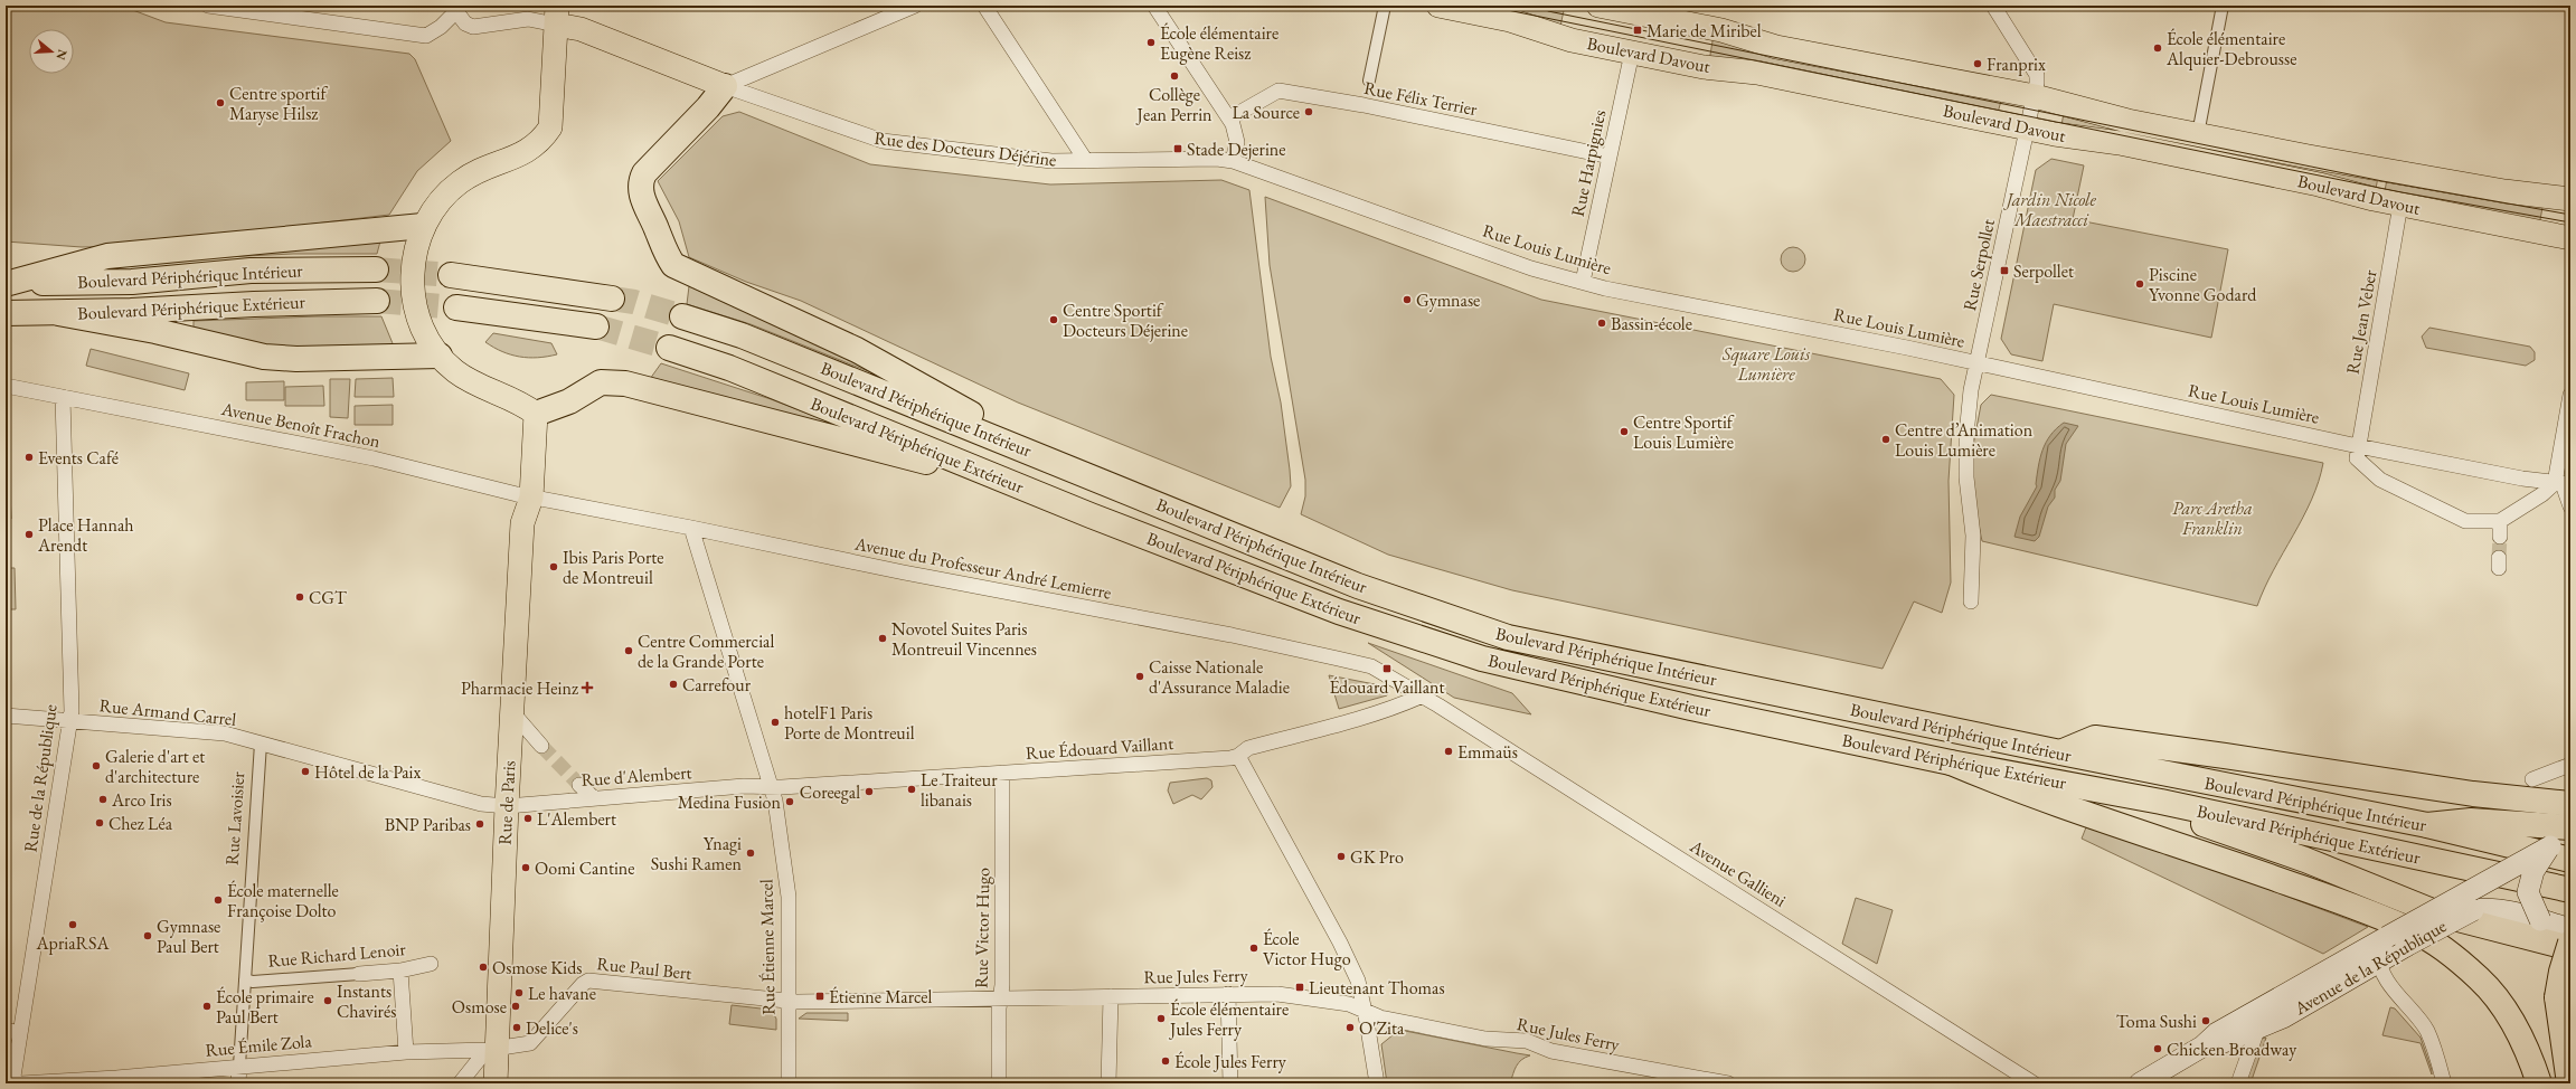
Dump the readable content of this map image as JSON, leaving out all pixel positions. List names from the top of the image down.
{
  "streets": {
    "highway": ["Boulevard Périphérique Intérieur", "Boulevard Périphérique Extérieur"],
    "main road": [
      "Boulevard Davout",
      "Rue des Docteurs Déjérine",
      "Rue de Paris",
      "Avenue de la République"
    ],
    "street": [
      "Rue Félix Terrier",
      "Rue Harpignies",
      "Rue Louis Lumière",
      "Rue Serpollet",
      "Rue Jean Veber",
      "Avenue Benoît Frachon",
      "Avenue du Professeur André Lemierre",
      "Rue Armand Carrel",
      "Rue Édouard Vaillant",
      "Rue d'Alembert",
      "Rue de la République",
      "Rue Lavoisier",
      "Avenue Gallieni",
      "Rue Victor Hugo",
      "Rue Étienne Marcel",
      "Rue Richard Lenoir",
      "Rue Paul Bert",
      "Rue Jules Ferry",
      "Rue Émile Zola"
    ]
  },
  "crossings": [
    ["Boulevard Davout", "Rue Harpignies"],
    ["Boulevard Davout", "Rue Serpollet"],
    ["Boulevard Davout", "Rue Jean Veber"],
    ["Rue Félix Terrier", "Rue Harpignies"],
    ["Rue des Docteurs Déjérine", "Rue Louis Lumière"],
    ["Rue Harpignies", "Rue Louis Lumière"],
    ["Rue Louis Lumière", "Rue Serpollet"],
    ["Rue Louis Lumière", "Rue Jean Veber"],
    ["Avenue Benoît Frachon", "Avenue du Professeur André Lemierre"],
    ["Avenue Benoît Frachon", "Rue de la République"],
    ["Avenue Benoît Frachon", "Rue de Paris"],
    ["Avenue du Professeur André Lemierre", "Rue Édouard Vaillant"],
    ["Avenue du Professeur André Lemierre", "Rue de Paris"],
    ["Avenue du Professeur André Lemierre", "Avenue Gallieni"],
    ["Avenue du Professeur André Lemierre", "Rue Étienne Marcel"],
    ["Rue Armand Carrel", "Rue d'Alembert"],
    ["Rue Armand Carrel", "Rue de la République"],
    ["Rue Armand Carrel", "Rue de Paris"],
    ["Rue Armand Carrel", "Rue Lavoisier"],
    ["Rue Édouard Vaillant", "Rue d'Alembert"],
    ["Rue Édouard Vaillant", "Avenue Gallieni"],
    ["Rue Édouard Vaillant", "Rue Victor Hugo"],
    ["Rue Édouard Vaillant", "Rue Étienne Marcel"],
    ["Rue d'Alembert", "Rue de Paris"],
    ["Rue d'Alembert", "Rue Étienne Marcel"],
    ["Rue de Paris", "Rue Paul Bert"],
    ["Rue de Paris", "Rue Émile Zola"],
    ["Rue Lavoisier", "Rue Richard Lenoir"],
    ["Rue Lavoisier", "Rue Émile Zola"],
    ["Rue Victor Hugo", "Rue Jules Ferry"],
    ["Rue Étienne Marcel", "Rue Paul Bert"],
    ["Rue Étienne Marcel", "Rue Jules Ferry"],
    ["Rue Paul Bert", "Rue Jules Ferry"],
    ["Rue Paul Bert", "Rue Émile Zola"]
  ],
  "parks": ["Jardin Nicole Maestracci", "Square Louis Lumière", "Parc Aretha Franklin"],
  "places": {
    "transit": [
      "Marie de Miribel",
      "Stade Dejerine",
      "Serpollet",
      "Édouard Vaillant",
      "Lieutenant Thomas",
      "Étienne Marcel"
    ],
    "other": [
      "École élémentaire Eugène Reisz",
      "École élémentaire Alquier-Debrousse",
      "Franprix",
      "Collège Jean Perrin",
      "Centre sportif Maryse Hilsz",
      "La Source",
      "Piscine Yvonne Godard",
      "Gymnase",
      "Centre Sportif Docteurs Déjerine",
      "Bassin-école",
      "Centre Sportif Louis Lumière",
      "Centre d’Animation Louis Lumière",
      "Events Café",
      "Place Hannah Arendt",
      "Ibis Paris Porte de Montreuil",
      "CGT",
      "Novotel Suites Paris Montreuil Vincennes",
      "Centre Commercial de la Grande Porte",
      "Caisse Nationale d'Assurance Maladie",
      "Carrefour",
      "hotelF1 Paris Porte de Montreuil",
      "Emmaüs",
      "Galerie d'art et d'architecture",
      "Hôtel de la Paix",
      "Le Traiteur libanais",
      "Coreegal",
      "Arco Iris",
      "Medina Fusion",
      "L'Alembert",
      "Chez Léa",
      "BNP Paribas",
      "Ynagi Sushi Ramen",
      "GK Pro",
      "Oomi Cantine",
      "École maternelle Françoise Dolto",
      "ApriaRSA",
      "Gymnase Paul Bert",
      "École Victor Hugo",
      "Osmose Kids",
      "Le havane",
      "Instants Chavirés",
      "École primaire Paul Bert",
      "Osmose",
      "École élémentaire Jules Ferry",
      "Toma Sushi",
      "Delice's",
      "O'Zita",
      "Chicken Broadway",
      "École Jules Ferry"
    ],
    "health": ["Pharmacie Heinz"]
  },
  "north": "right"
}
